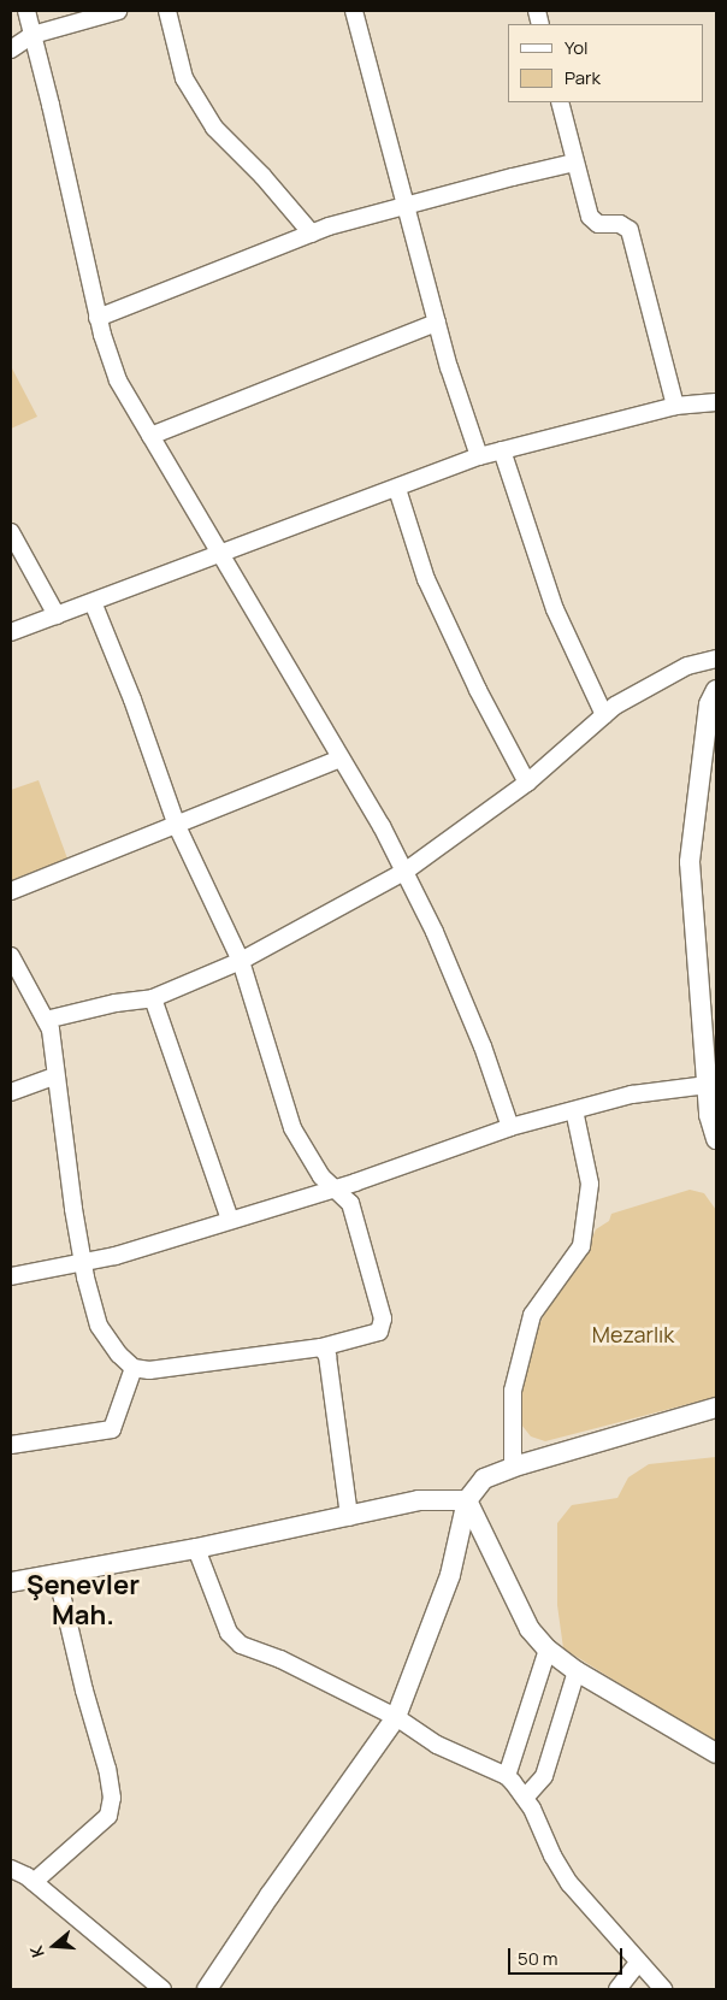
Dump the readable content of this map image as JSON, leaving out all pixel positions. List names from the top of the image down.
{
  "districts": ["Şenevler Mah."],
  "parks": ["Mezarlık"],
  "legend": ["Yol", "Park"],
  "scale_bar": "50 m",
  "north": "left"
}
